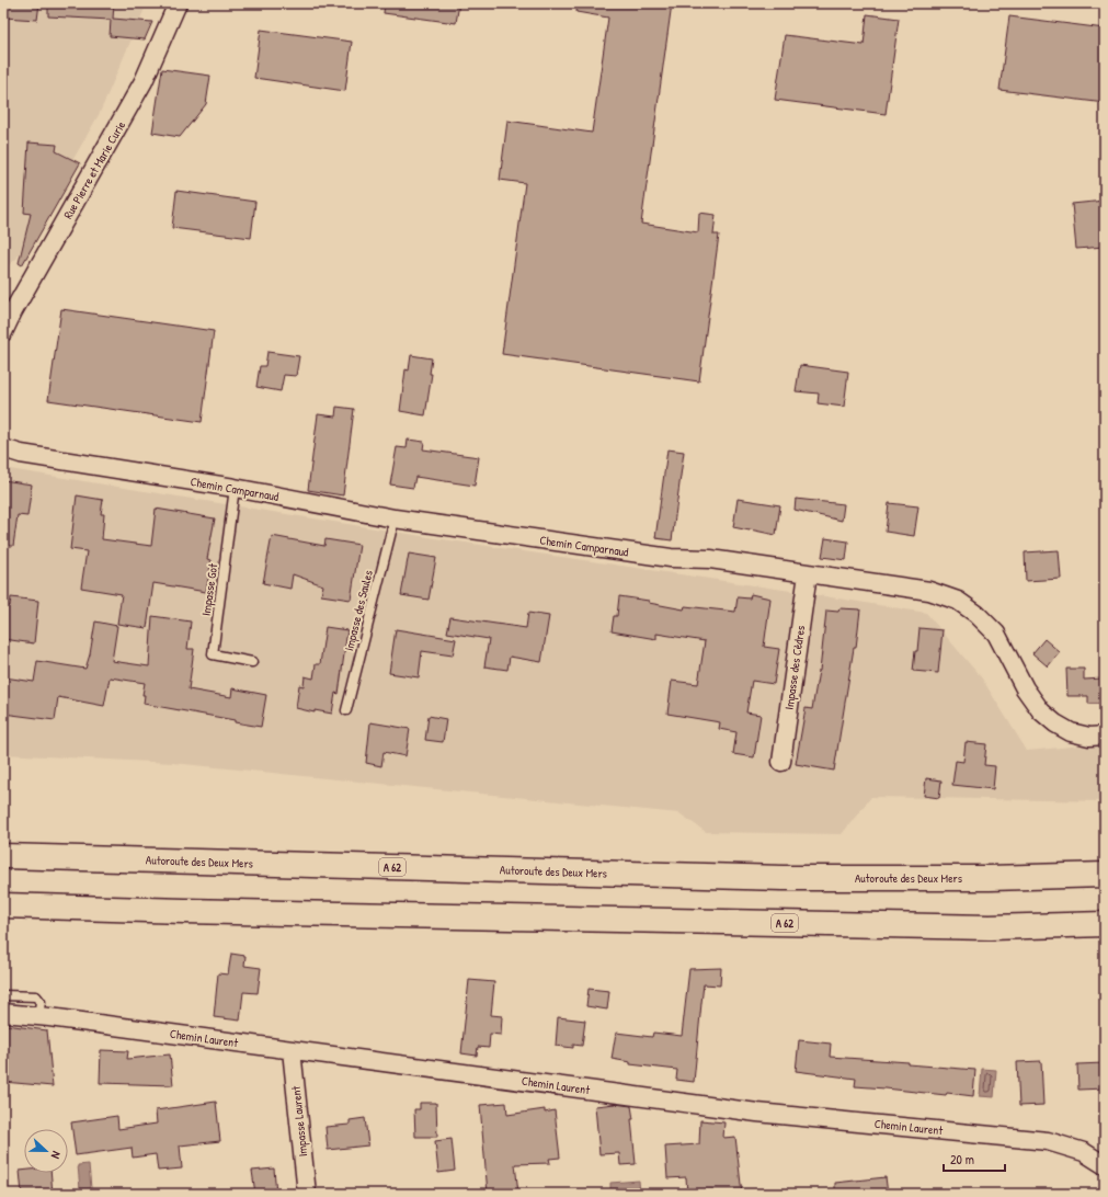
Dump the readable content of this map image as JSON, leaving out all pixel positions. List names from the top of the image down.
{
  "streets": {
    "highway": ["Autoroute des Deux Mers", "A 62"],
    "street": [
      "Rue Pierre et Marie Curie",
      "Chemin Camparnaud",
      "Impasse des Cèdres",
      "Chemin Laurent",
      "Impasse Laurent"
    ],
    "lane": ["Impasse Got", "Impasse des Saules"]
  },
  "crossings": [
    ["Chemin Camparnaud", "Impasse Got"],
    ["Chemin Camparnaud", "Impasse des Saules"],
    ["Chemin Camparnaud", "Impasse des Cèdres"],
    ["Chemin Laurent", "Impasse Laurent"]
  ],
  "scale_bar": "20 m",
  "north": "right"
}
